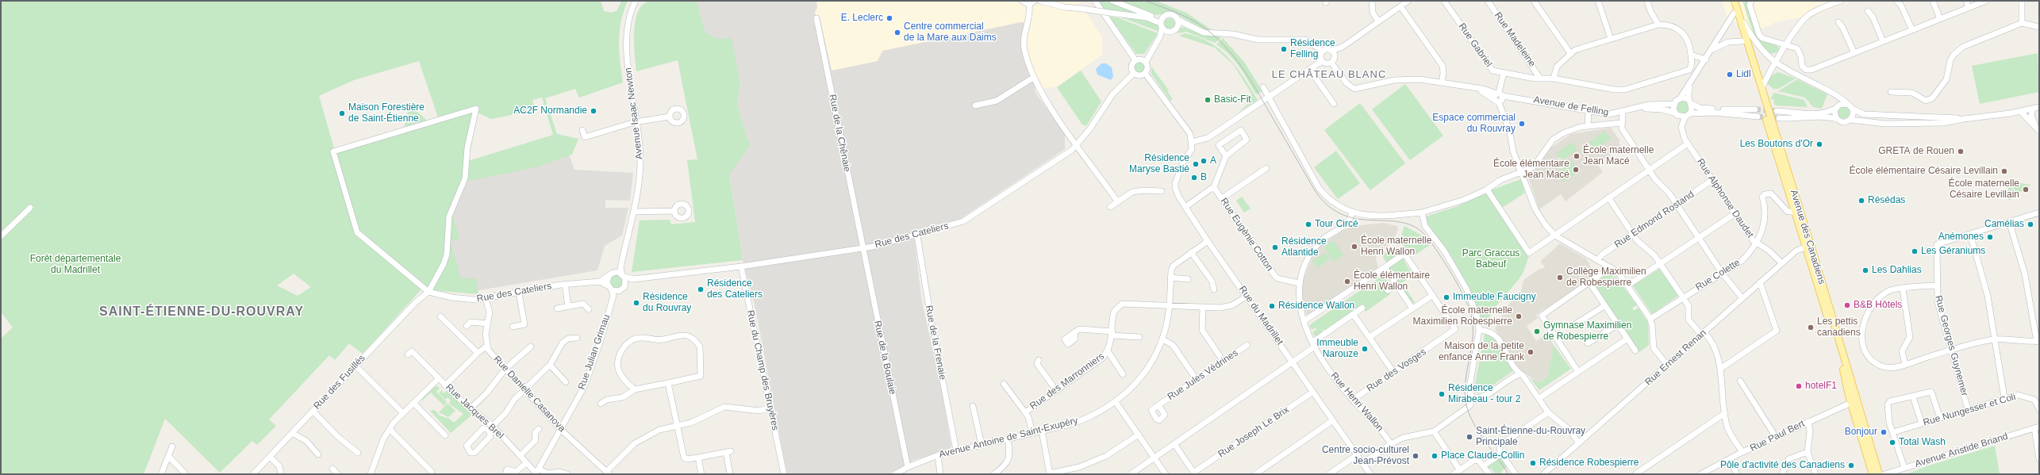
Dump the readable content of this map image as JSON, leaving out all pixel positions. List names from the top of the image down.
{
  "streets": {
    "main road": ["Avenue des Canadiens"],
    "street": [
      "Rue Madeleine",
      "Rue Gabriel",
      "Avenue de Felling",
      "Avenue Isaac Newton",
      "Rue de la Chênaie",
      "Rue Alphonse Daudet",
      "Rue Edmond Rostand",
      "Rue Eugènie Cotton",
      "Rue des Cateliers",
      "Rue Colette",
      "Rue du Madrillet",
      "Rue de la Frenaie",
      "Rue Georges Guynemer",
      "Rue Julian Grimau",
      "Rue de la Boulaie",
      "Rue Ernest Renan",
      "Rue du Champ des Bruyères",
      "Rue des Vosges",
      "Rue Jules Védrines",
      "Rue des Marronniers",
      "Rue des Fusillés",
      "Rue Danielle Casanova",
      "Rue Henri Wallon",
      "Rue Nungesser et Coli",
      "Rue Jacques Brel",
      "Rue Joseph Le Brix",
      "Rue Paul Bert",
      "Avenue Antoine de Saint-Exupéry",
      "Avenue Aristide Briand"
    ]
  },
  "crossings": [
    ["Rue Madeleine", "Rue Gabriel"],
    ["Avenue de Felling", "Rue Alphonse Daudet"],
    ["Avenue Isaac Newton", "Rue des Cateliers"],
    ["Avenue Isaac Newton", "Rue Julian Grimau"],
    ["Rue de la Chênaie", "Rue des Cateliers"],
    ["Rue de la Chênaie", "Rue de la Boulaie"],
    ["Rue Alphonse Daudet", "Rue Edmond Rostand"],
    ["Rue Alphonse Daudet", "Rue Colette"],
    ["Rue Alphonse Daudet", "Rue Ernest Renan"],
    ["Rue Eugènie Cotton", "Rue du Madrillet"],
    ["Rue Eugènie Cotton", "Rue Henri Wallon"],
    ["Rue des Cateliers", "Rue de la Frenaie"],
    ["Rue des Cateliers", "Rue Julian Grimau"],
    ["Rue des Cateliers", "Rue de la Boulaie"],
    ["Rue des Cateliers", "Rue du Champ des Bruyères"],
    ["Rue des Cateliers", "Rue des Fusillés"],
    ["Rue des Cateliers", "Rue Danielle Casanova"],
    ["Avenue des Canadiens", "Rue Colette"],
    ["Avenue des Canadiens", "Rue Ernest Renan"],
    ["Avenue des Canadiens", "Rue Paul Bert"],
    ["Rue du Madrillet", "Rue des Marronniers"],
    ["Rue du Madrillet", "Rue Joseph Le Brix"],
    ["Rue du Madrillet", "Avenue Antoine de Saint-Exupéry"],
    ["Rue de la Frenaie", "Avenue Antoine de Saint-Exupéry"],
    ["Rue Georges Guynemer", "Rue Nungesser et Coli"],
    ["Rue Julian Grimau", "Rue Danielle Casanova"],
    ["Rue Julian Grimau", "Rue Jacques Brel"],
    ["Rue de la Boulaie", "Avenue Antoine de Saint-Exupéry"],
    ["Rue des Vosges", "Rue Henri Wallon"],
    ["Rue des Marronniers", "Avenue Antoine de Saint-Exupéry"]
  ],
  "districts": ["LE CHÂTEAU BLANC", "SAINT-ÉTIENNE-DU-ROUVRAY"],
  "parks": ["Parc Graccus Babeuf", "Forêt départementale du Madrillet"],
  "places": [
    "E. Leclerc",
    "Centre commercial de la Mare aux Daims",
    "Résidence Felling",
    "Lidl",
    "Basic-Fit",
    "AC2F Normandie",
    "Maison Forestière de Saint-Étienne",
    "Espace commercial du Rouvray",
    "Les Boutons d'Or",
    "GRETA de Rouen",
    "École maternelle Jean Macé",
    "A",
    "Résidence Maryse Bastié",
    "École élémentaire Jean Macé",
    "École élémentaire Césaire Levillain",
    "B",
    "École maternelle Césaire Levillain",
    "Résédas",
    "Tour Circé",
    "Camélias",
    "Anémones",
    "École maternelle Henri Wallon",
    "Résidence Atlantide",
    "Les Géraniums",
    "Les Dahlias",
    "Collège Maximilien de Robespierre",
    "École élémentaire Henri Wallon",
    "Résidence des Cateliers",
    "Immeuble Faucigny",
    "Résidence du Rouvray",
    "B&B Hôtels",
    "Résidence Wallon",
    "École maternelle Maximilien Robespierre",
    "Les pettis canadiens",
    "Gymnase Maximilien de Robespierre",
    "Immeuble Narouze",
    "Maison de la petite enfance Anne Frank",
    "hotelF1",
    "Résidence Mirabeau - tour 2",
    "Bonjour",
    "Saint-Étienne-du-Rouvray Principale",
    "Total Wash",
    "Centre socio-culturel Jean-Prévost",
    "Place Claude-Collin",
    "Résidence Robespierre",
    "Pôle d'activité des Canadiens"
  ]
}
